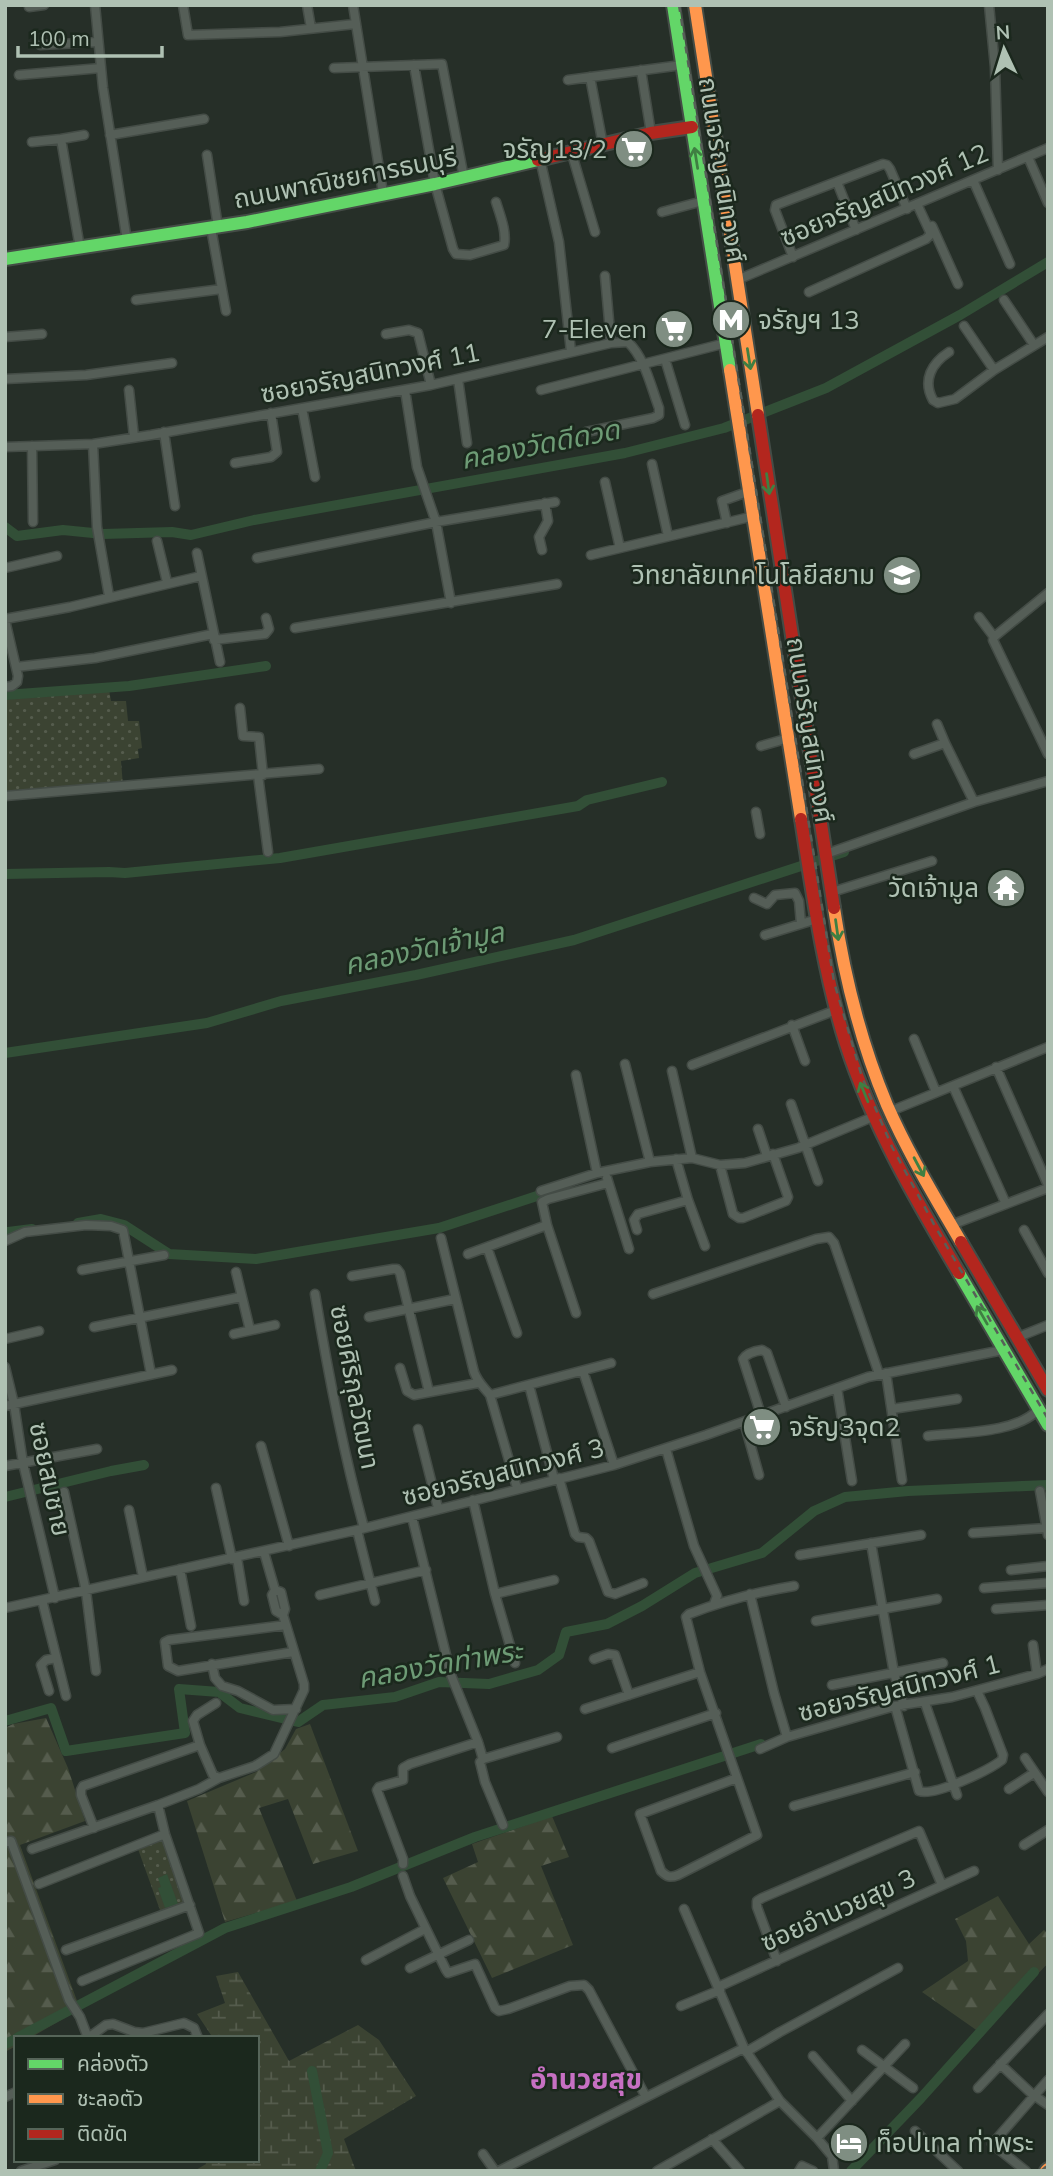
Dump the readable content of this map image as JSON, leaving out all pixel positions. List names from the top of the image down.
{
  "streets": {
    "main road": ["ถนนจรัญสนิทวงศ์", "ถนนพาณิชยการธนบุรี"],
    "street": [
      "ซอยจรัญสนิทวงศ์ 12",
      "ซอยจรัญสนิทวงศ์ 11",
      "ซอยศิริกุลวัฒนา",
      "ซอยจรัญสนิทวงศ์ 3",
      "ซอยสมชาย",
      "ซอยจรัญสนิทวงศ์ 1",
      "ซอยอำนวยสุข 3"
    ]
  },
  "crossings": [
    ["ถนนจรัญสนิทวงศ์", "ถนนพาณิชยการธนบุรี"],
    ["ถนนจรัญสนิทวงศ์", "ซอยจรัญสนิทวงศ์ 12"],
    ["ถนนจรัญสนิทวงศ์", "ซอยจรัญสนิทวงศ์ 3"],
    ["ซอยศิริกุลวัฒนา", "ซอยจรัญสนิทวงศ์ 3"],
    ["ซอยจรัญสนิทวงศ์ 3", "ซอยสมชาย"]
  ],
  "districts": ["อำนวยสุข"],
  "water": ["คลองวัดดีดวด", "คลองวัดเจ้ามูล", "คลองวัดท่าพระ"],
  "places": {
    "supermarket": ["จรัญ13/2", "7-Eleven", "จรัญ3จุด2"],
    "metro station": ["จรัญฯ 13"],
    "school or university": ["วิทยาลัยเทคโนโลยีสยาม"],
    "temple": ["วัดเจ้ามูล"],
    "hotel": ["ท็อปเทล ท่าพระ"]
  },
  "legend": ["คล่องตัว", "ชะลอตัว", "ติดขัด"],
  "scale_bar": "100 m",
  "north": "top"
}
